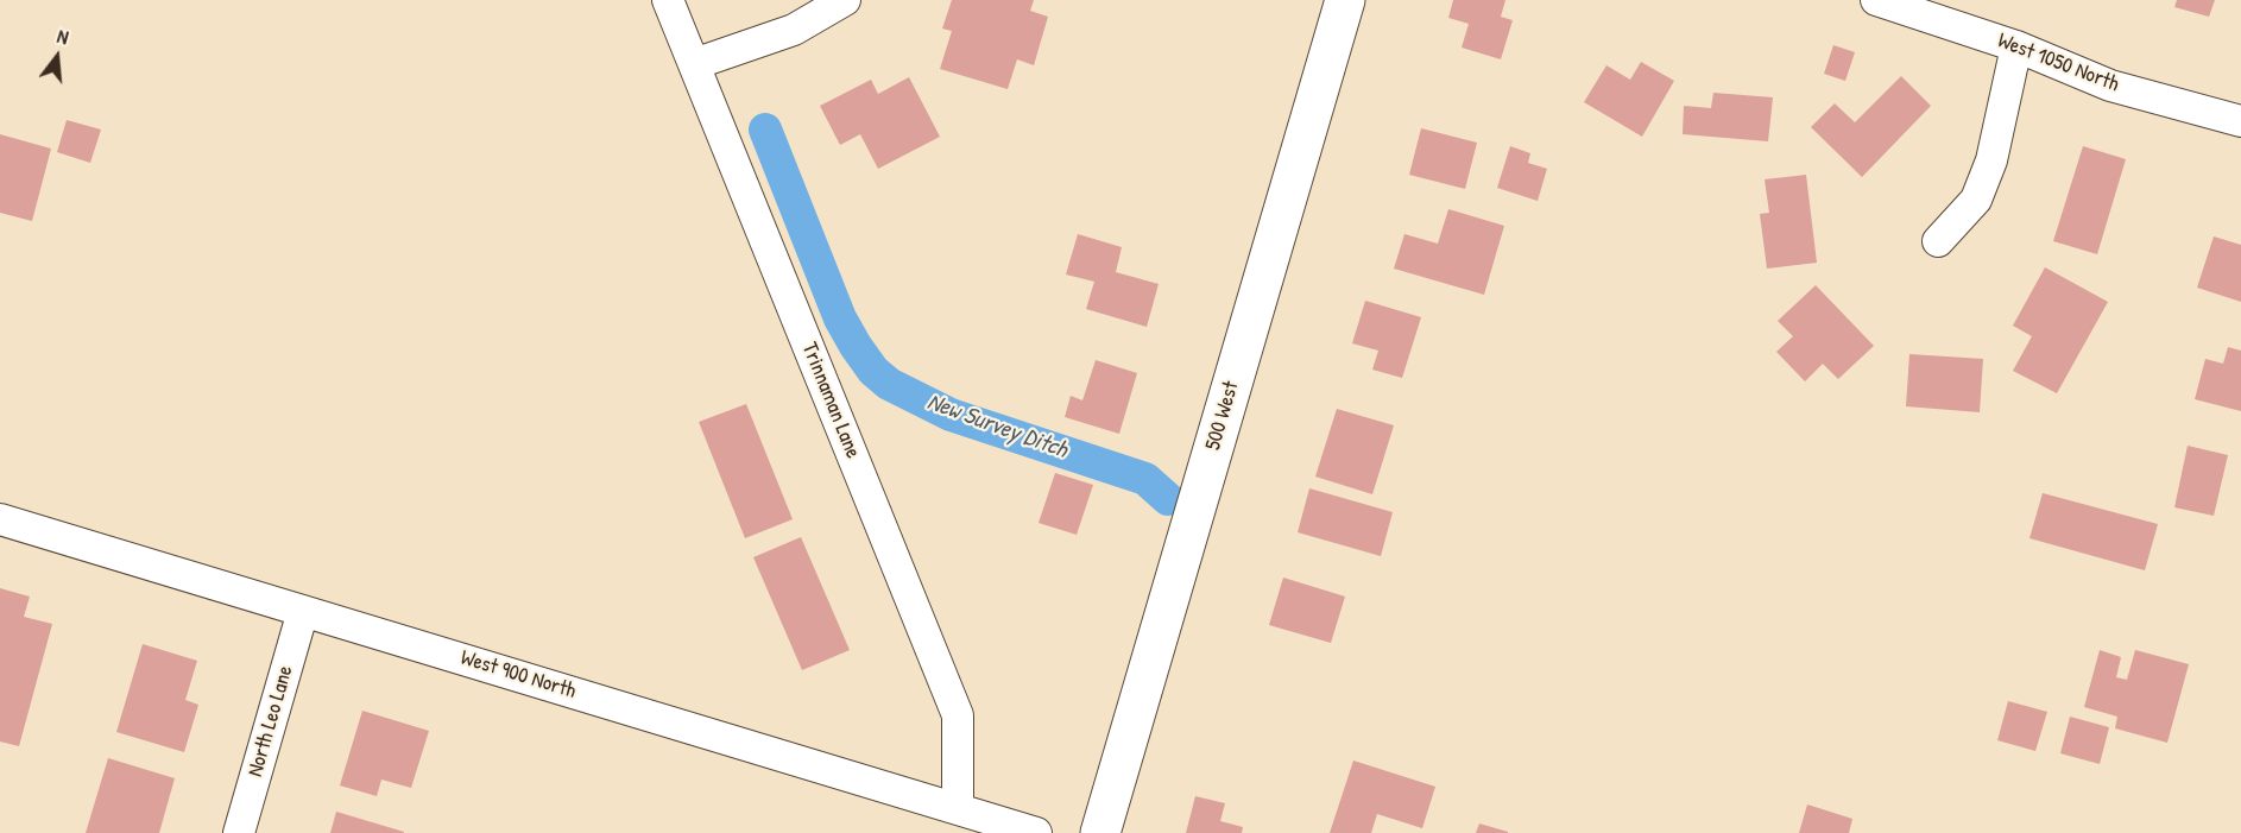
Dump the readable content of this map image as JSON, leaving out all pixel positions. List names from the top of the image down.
{
  "streets": {
    "main road": ["500 West"],
    "street": [
      "West 1050 North",
      "Trinnaman Lane",
      "West 900 North",
      "North Leo Lane"
    ]
  },
  "crossings": [
    ["Trinnaman Lane", "West 900 North"],
    ["West 900 North", "North Leo Lane"]
  ],
  "water": ["New Survey Ditch"],
  "north": "top"
}
